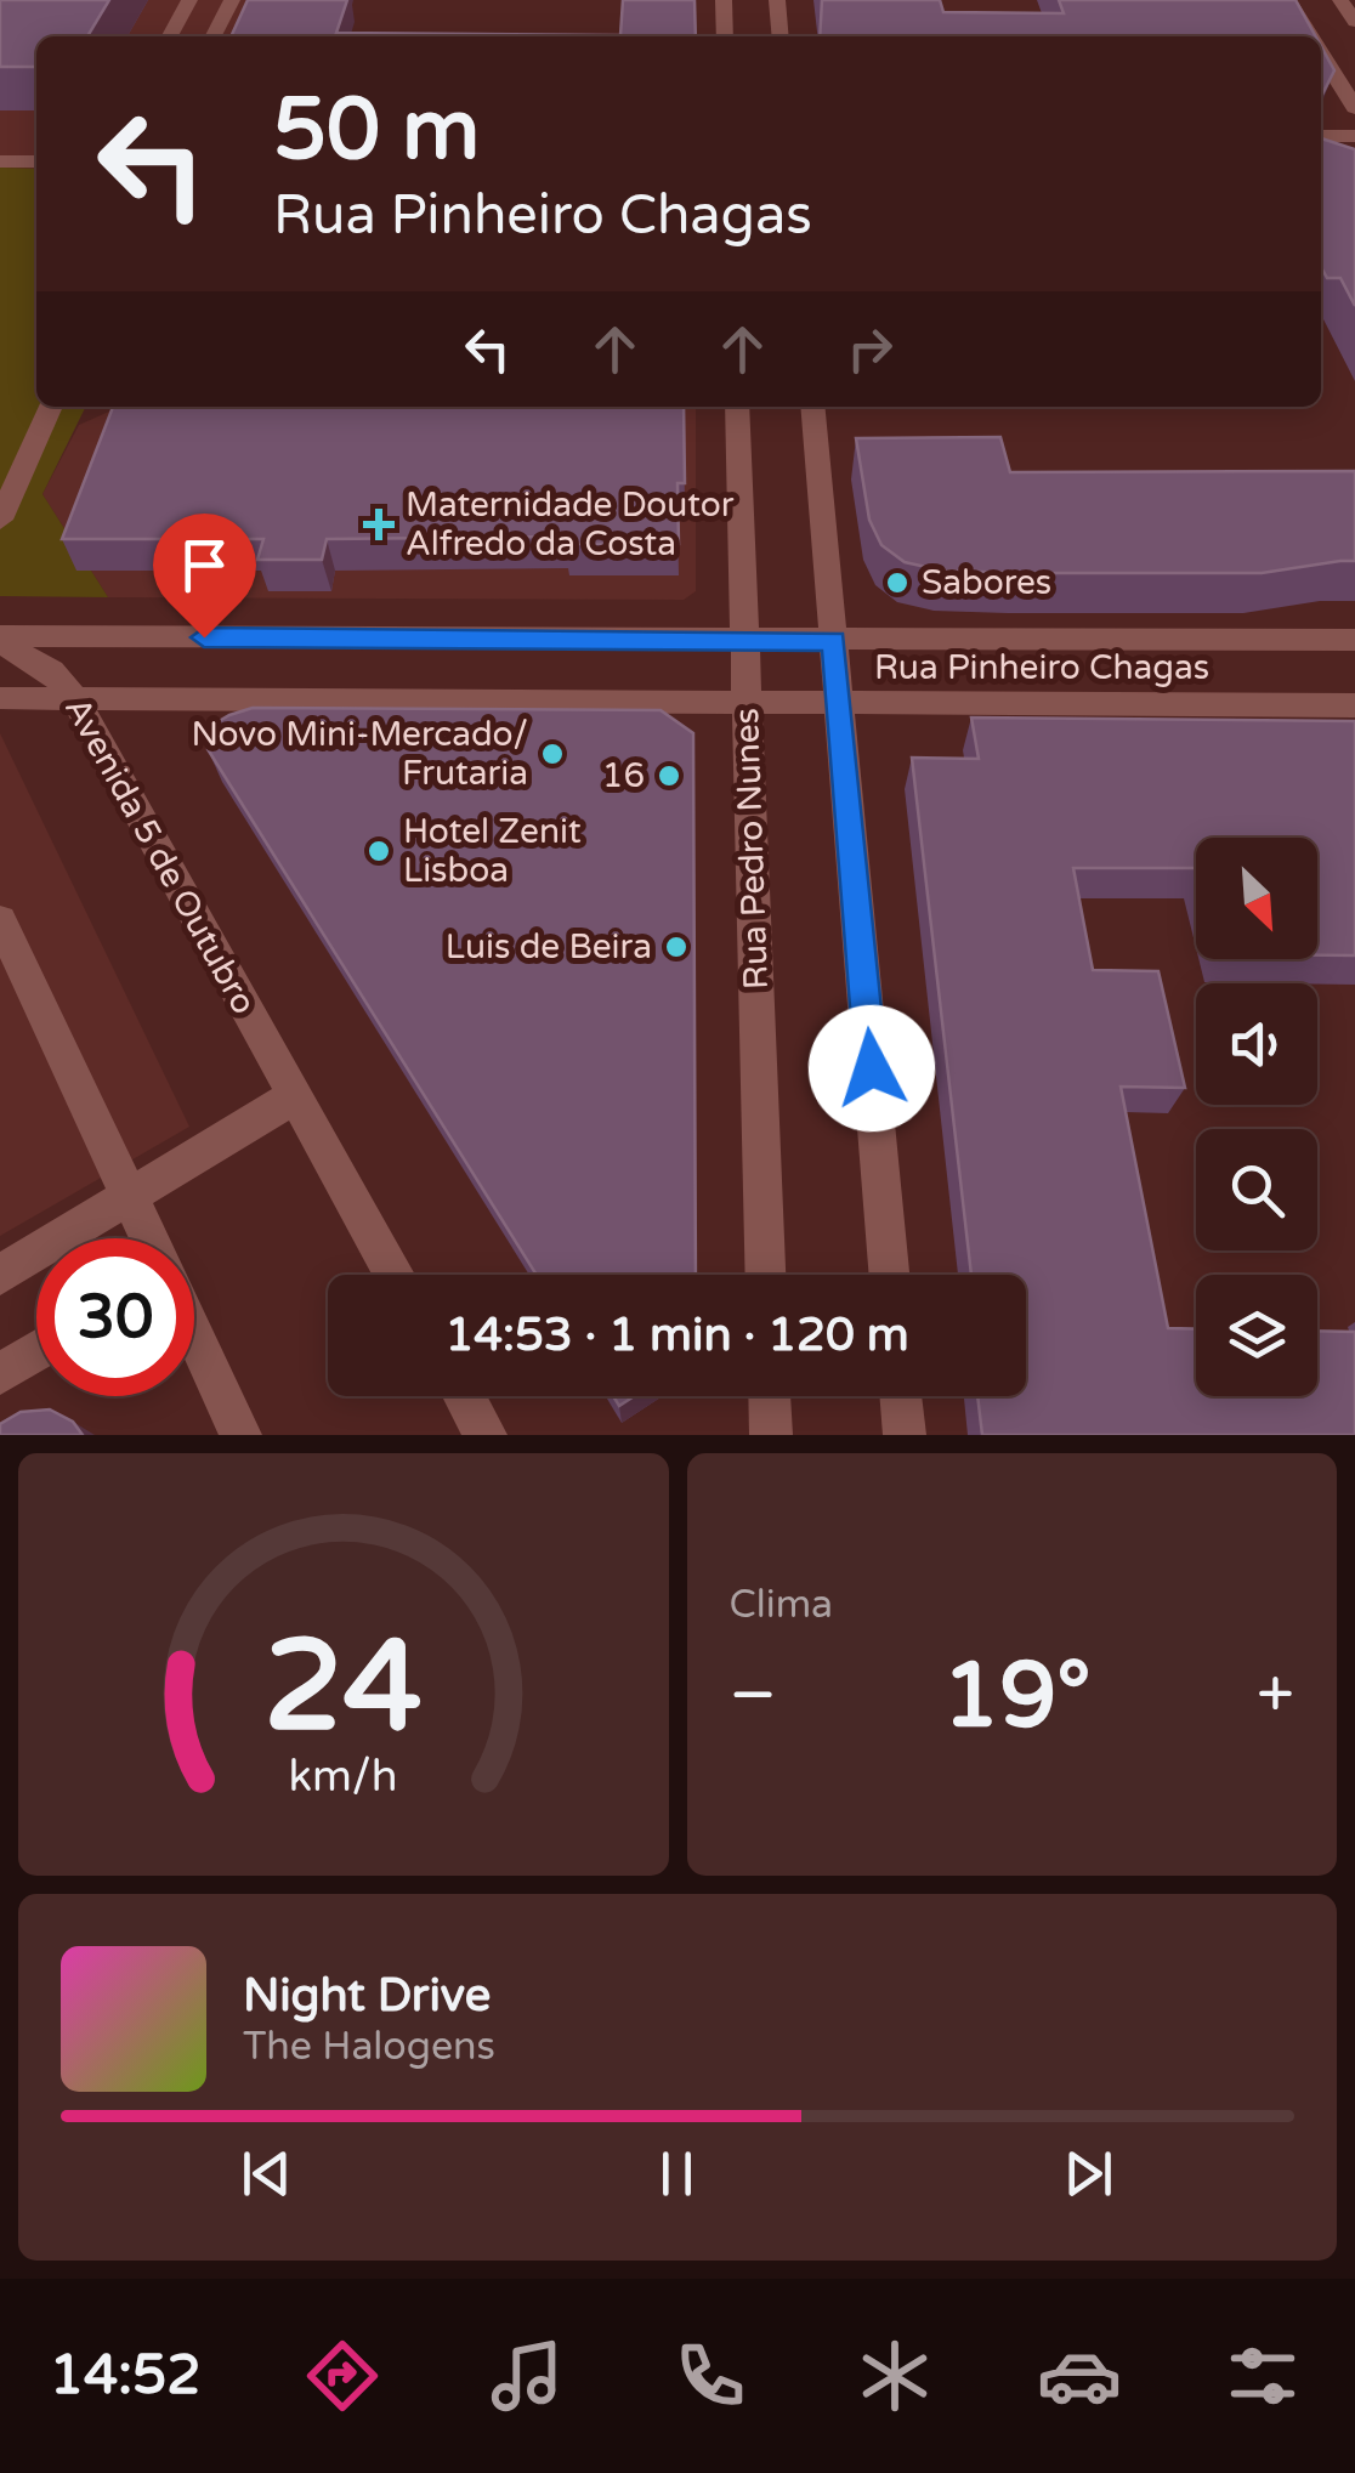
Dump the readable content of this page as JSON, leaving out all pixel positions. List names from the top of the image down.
{
  "streets": {
    "street": ["Rua Pinheiro Chagas", "Rua Pedro Nunes", "Avenida 5 de Outubro"]
  },
  "crossings": [
    ["Rua Pinheiro Chagas", "Rua Pedro Nunes"],
    ["Rua Pinheiro Chagas", "Avenida 5 de Outubro"]
  ],
  "places": {
    "health": ["Maternidade Doutor Alfredo da Costa"],
    "other": [
      "Sabores",
      "Novo Mini-Mercado/ Frutaria",
      "16",
      "Hotel Zenit Lisboa",
      "Luis de Beira"
    ]
  },
  "north": "bottom right",
  "page": {
    "turn": ["50 m", "Rua Pinheiro Chagas"],
    "limit": "30",
    "trip": "14:53 · 1 min · 120 m",
    "tile": "Clima",
    "heat": ["−", "19°", "+"],
    "song": ["Night Drive", "The Halogens"],
    "tabs": "14:52",
    "gauge": ["24", "km/h"]
  }
}
